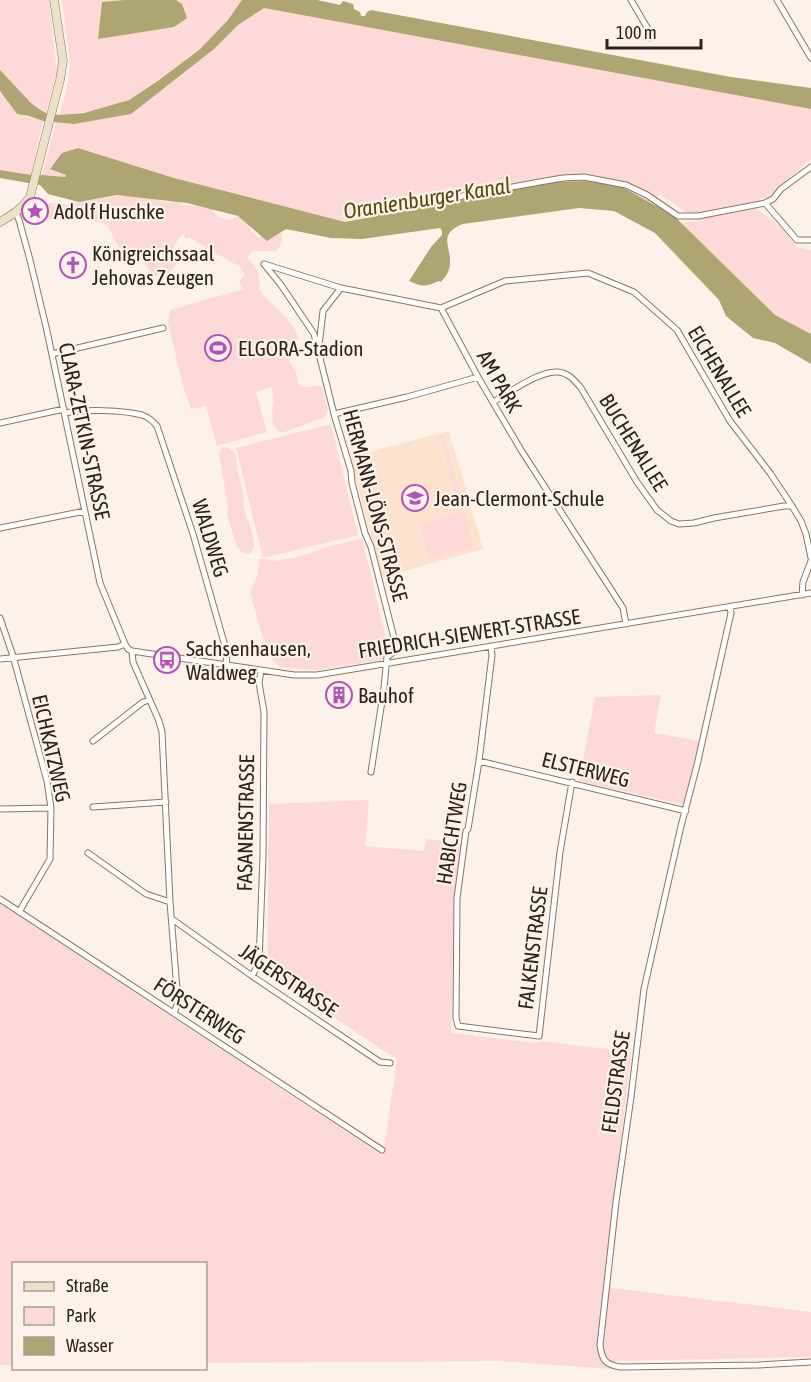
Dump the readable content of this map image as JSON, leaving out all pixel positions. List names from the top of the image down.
{
  "streets": {
    "street": [
      "EICHENALLEE",
      "AM PARK",
      "CLARA-ZETKIN-STRASSE",
      "BUCHENALLEE",
      "HERMANN-LÖNS-STRASSE",
      "WALDWEG",
      "FRIEDRICH-SIEWERT-STRASSE",
      "EICHKATZWEG",
      "ELSTERWEG",
      "FASANENSTRASSE",
      "HABICHTWEG",
      "FALKENSTRASSE",
      "JÄGERSTRASSE",
      "FÖRSTERWEG",
      "FELDSTRASSE"
    ]
  },
  "crossings": [
    ["EICHENALLEE", "AM PARK"],
    ["EICHENALLEE", "BUCHENALLEE"],
    ["EICHENALLEE", "FRIEDRICH-SIEWERT-STRASSE"],
    ["AM PARK", "BUCHENALLEE"],
    ["AM PARK", "FRIEDRICH-SIEWERT-STRASSE"],
    ["CLARA-ZETKIN-STRASSE", "WALDWEG"],
    ["CLARA-ZETKIN-STRASSE", "FRIEDRICH-SIEWERT-STRASSE"],
    ["HERMANN-LÖNS-STRASSE", "FRIEDRICH-SIEWERT-STRASSE"],
    ["WALDWEG", "FRIEDRICH-SIEWERT-STRASSE"],
    ["FRIEDRICH-SIEWERT-STRASSE", "FASANENSTRASSE"],
    ["FRIEDRICH-SIEWERT-STRASSE", "HABICHTWEG"],
    ["FRIEDRICH-SIEWERT-STRASSE", "FELDSTRASSE"],
    ["EICHKATZWEG", "FÖRSTERWEG"],
    ["ELSTERWEG", "HABICHTWEG"],
    ["ELSTERWEG", "FALKENSTRASSE"],
    ["ELSTERWEG", "FELDSTRASSE"],
    ["FASANENSTRASSE", "JÄGERSTRASSE"],
    ["HABICHTWEG", "FALKENSTRASSE"]
  ],
  "water": ["Oranienburger Kanal"],
  "places": {
    "place": ["Adolf Huschke"],
    "church": ["Königreichssaal Jehovas Zeugen"],
    "sports": ["ELGORA-Stadion"],
    "school or university": ["Jean-Clermont-Schule"],
    "bus stop": ["Sachsenhausen, Waldweg"],
    "building": ["Bauhof"]
  },
  "legend": ["Straße", "Park", "Wasser"],
  "scale_bar": "100 m"
}
